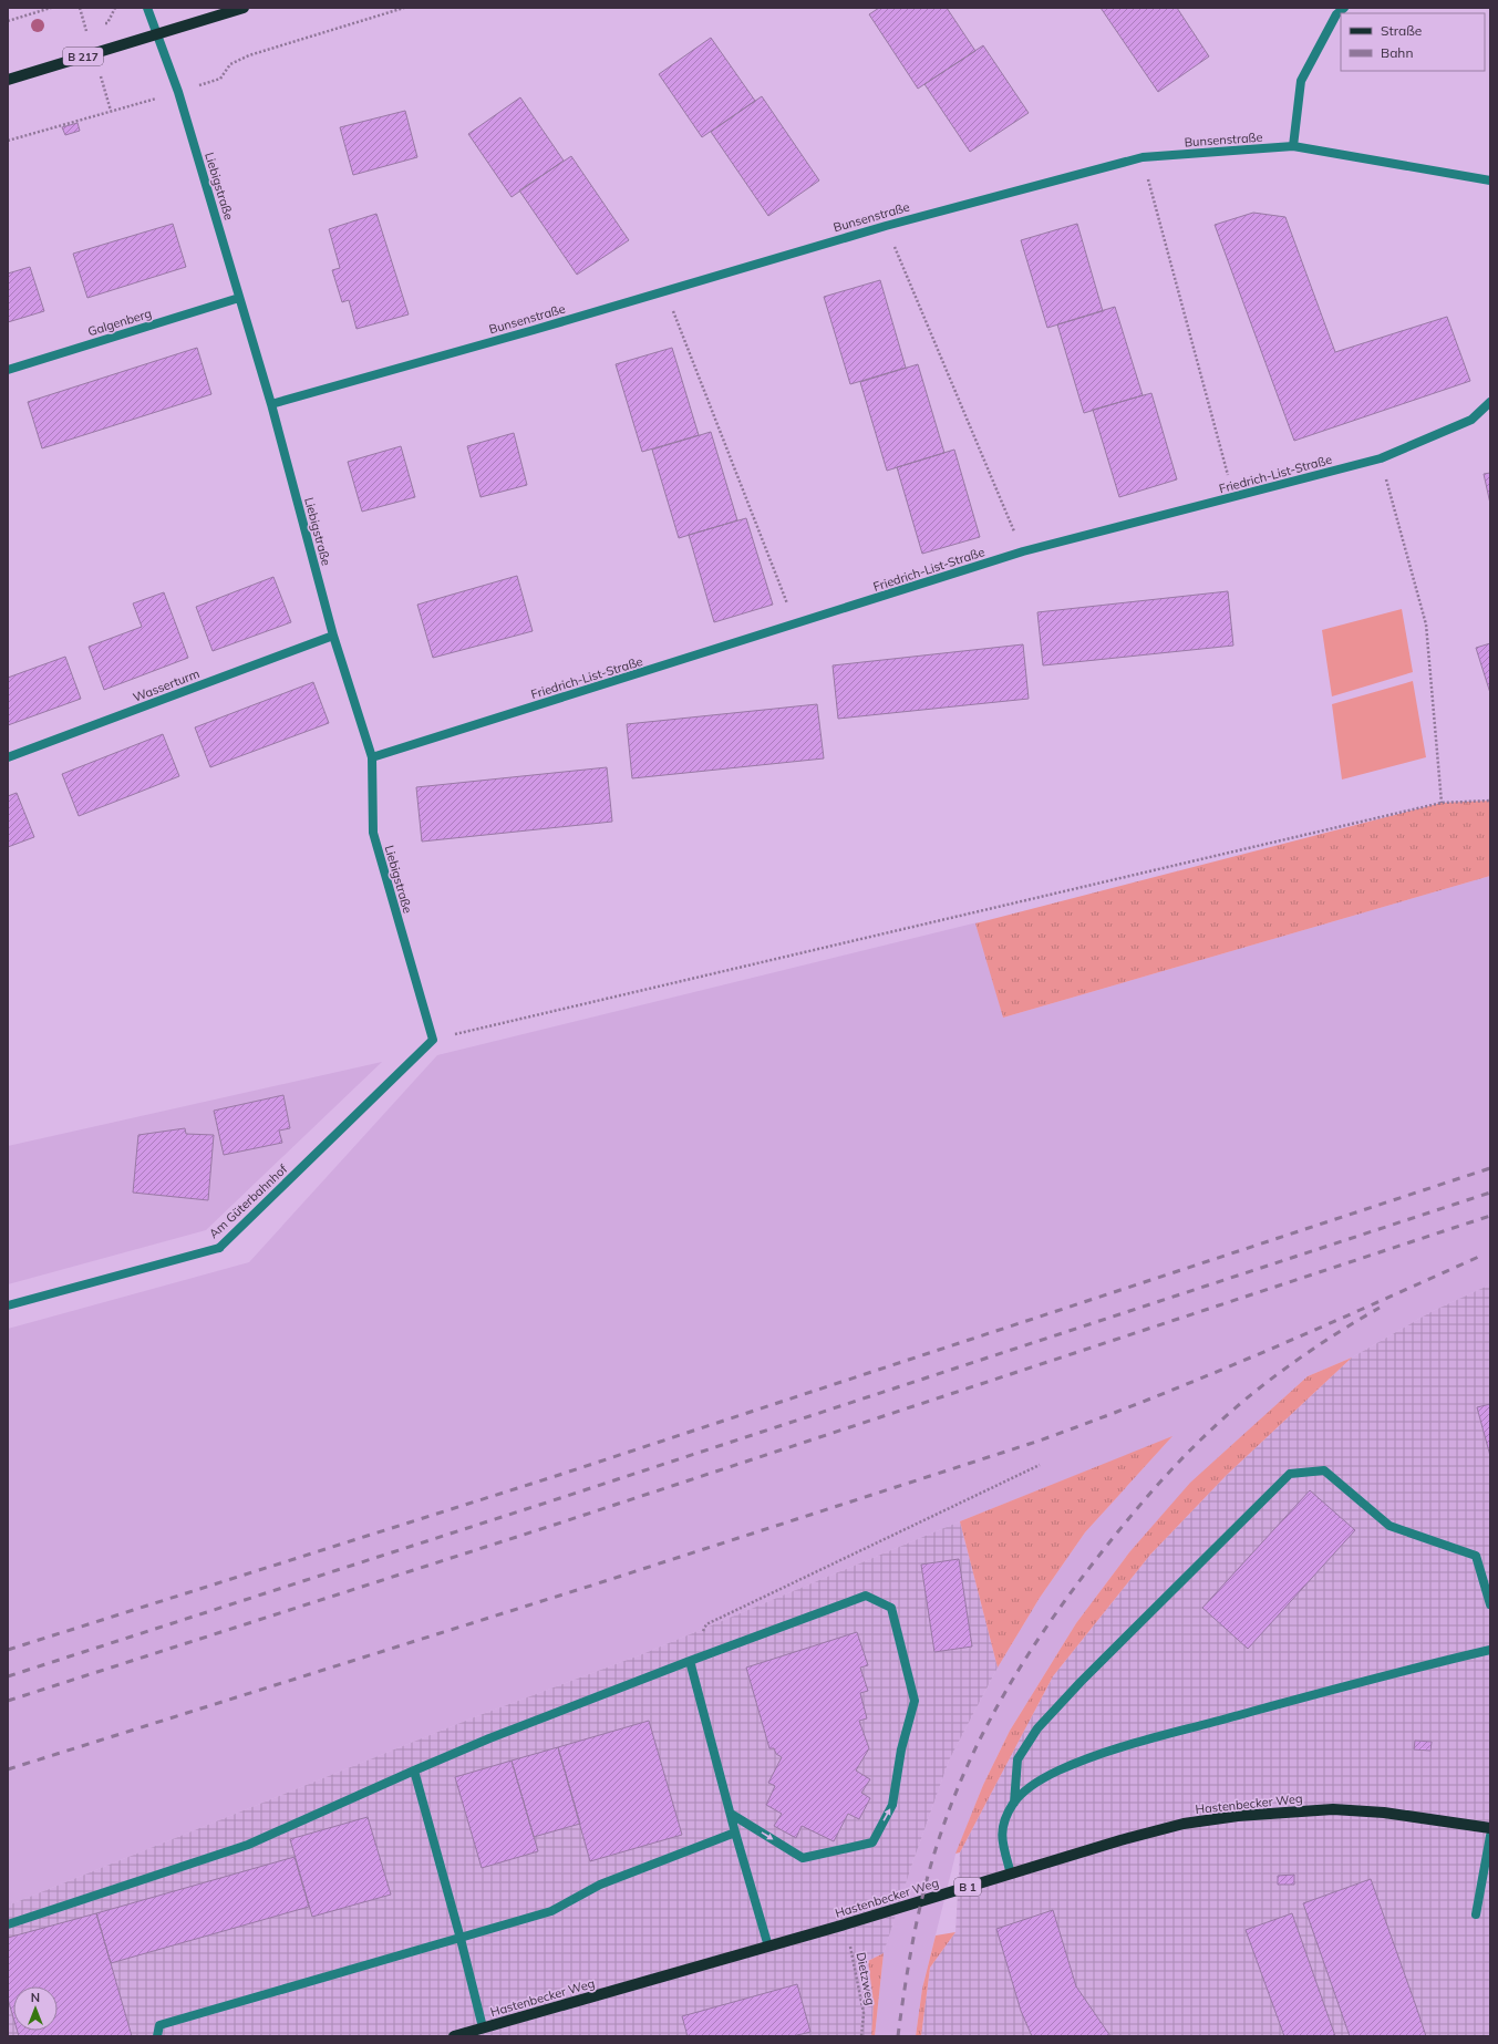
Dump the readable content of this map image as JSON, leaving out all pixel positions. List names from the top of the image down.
{
  "streets": {
    "main road": ["B 217", "Hastenbecker Weg", "B 1"],
    "street": [
      "Bunsenstraße",
      "Liebigstraße",
      "Galgenberg",
      "Friedrich-List-Straße",
      "Wasserturm",
      "Am Güterbahnhof"
    ],
    "path": ["Dietzweg"]
  },
  "crossings": [
    ["B 217", "Liebigstraße"],
    ["Bunsenstraße", "Liebigstraße"],
    ["Liebigstraße", "Galgenberg"],
    ["Liebigstraße", "Friedrich-List-Straße"],
    ["Liebigstraße", "Wasserturm"],
    ["Liebigstraße", "Am Güterbahnhof"],
    ["Hastenbecker Weg", "Dietzweg"]
  ],
  "legend": ["Straße", "Bahn"],
  "north": "top"
}
